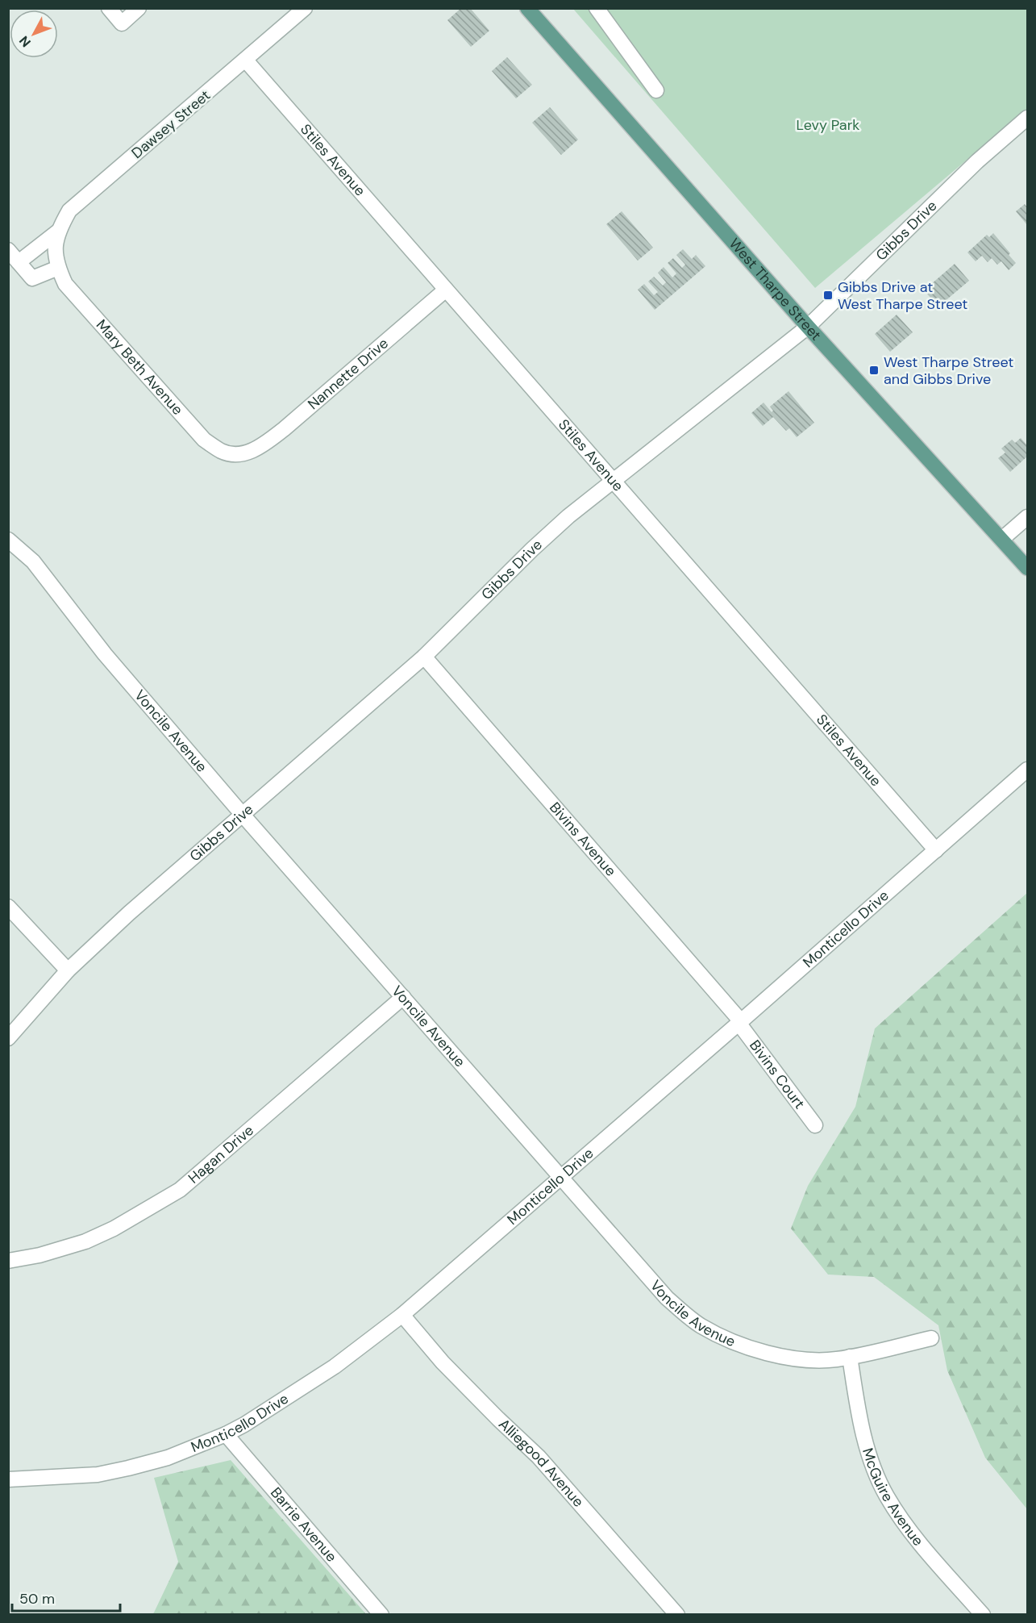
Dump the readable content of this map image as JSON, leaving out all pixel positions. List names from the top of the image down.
{
  "streets": {
    "main road": ["West Tharpe Street"],
    "street": [
      "Dawsey Street",
      "Stiles Avenue",
      "Gibbs Drive",
      "Mary Beth Avenue",
      "Nannette Drive",
      "Voncile Avenue",
      "Bivins Avenue",
      "Monticello Drive",
      "Bivins Court",
      "Hagan Drive",
      "Alliegood Avenue",
      "McGuire Avenue",
      "Barrie Avenue"
    ]
  },
  "crossings": [
    ["Dawsey Street", "Stiles Avenue"],
    ["Dawsey Street", "Mary Beth Avenue"],
    ["Stiles Avenue", "Gibbs Drive"],
    ["Stiles Avenue", "Nannette Drive"],
    ["Stiles Avenue", "Monticello Drive"],
    ["Gibbs Drive", "West Tharpe Street"],
    ["Gibbs Drive", "Voncile Avenue"],
    ["Gibbs Drive", "Bivins Avenue"],
    ["Mary Beth Avenue", "Nannette Drive"],
    ["Voncile Avenue", "Monticello Drive"],
    ["Voncile Avenue", "Hagan Drive"],
    ["Voncile Avenue", "McGuire Avenue"],
    ["Bivins Avenue", "Monticello Drive"],
    ["Bivins Avenue", "Bivins Court"],
    ["Monticello Drive", "Bivins Court"],
    ["Monticello Drive", "Alliegood Avenue"],
    ["Monticello Drive", "Barrie Avenue"]
  ],
  "parks": ["Levy Park"],
  "places": {
    "transit": ["Gibbs Drive at West Tharpe Street", "West Tharpe Street and Gibbs Drive"]
  },
  "scale_bar": "50 m",
  "north": "bottom left"
}
